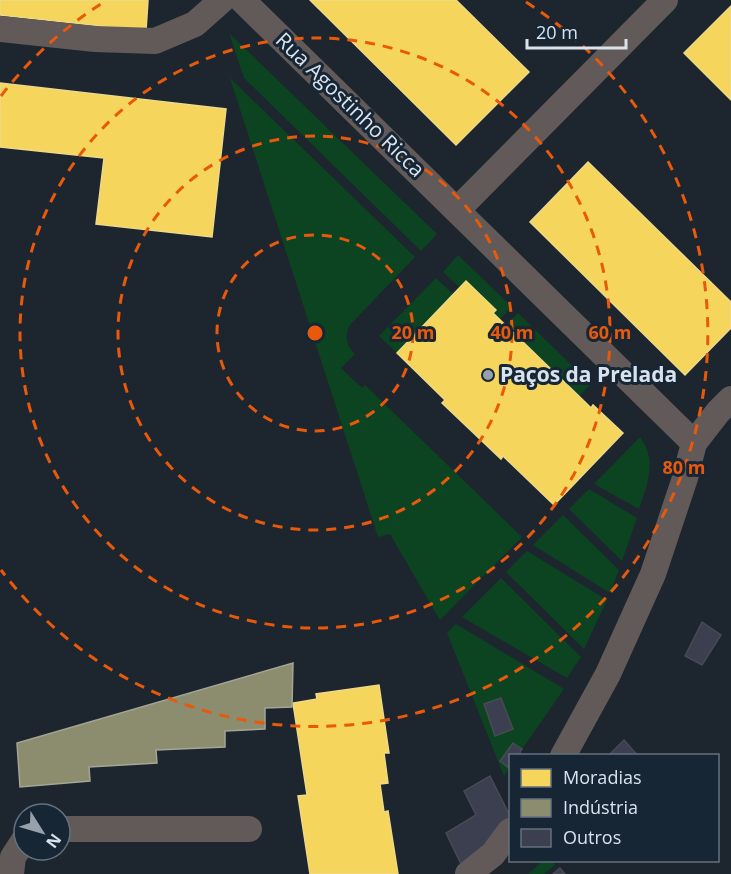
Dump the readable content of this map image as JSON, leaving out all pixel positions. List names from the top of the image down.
{
  "streets": {
    "street": ["Rua Agostinho Ricca"]
  },
  "places": ["Paços da Prelada"],
  "legend": ["Moradias", "Indústria", "Outros"],
  "scale_bar": "20 m",
  "north": "bottom right",
  "rings": [
    "20 m",
    "40 m",
    "60 m",
    "80 m"
  ]
}
